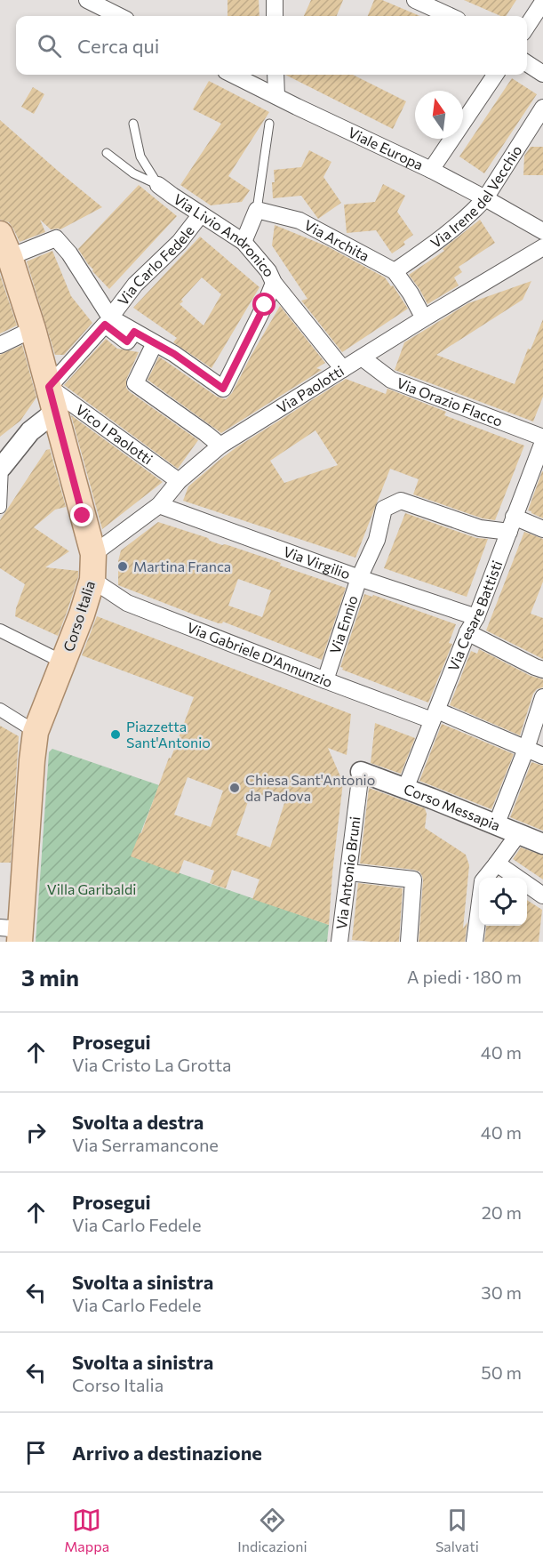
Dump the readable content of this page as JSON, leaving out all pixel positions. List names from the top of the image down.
{
  "streets": {
    "main road": ["Corso Italia"],
    "street": [
      "Viale Europa",
      "Via Irene del Vecchio",
      "Via Livio Andronico",
      "Via Archita",
      "Via Carlo Fedele",
      "Via Paolotti",
      "Via Orazio Flacco",
      "Vico I Paolotti",
      "Via Virgilio",
      "Via Cesare Battisti",
      "Via Ennio",
      "Via Gabriele D'Annunzio",
      "Corso Messapia",
      "Via Antonio Bruni"
    ]
  },
  "crossings": [
    ["Viale Europa", "Via Irene del Vecchio"],
    ["Via Irene del Vecchio", "Via Archita"],
    ["Via Livio Andronico", "Via Carlo Fedele"],
    ["Via Livio Andronico", "Via Paolotti"],
    ["Via Archita", "Via Paolotti"],
    ["Via Paolotti", "Via Orazio Flacco"],
    ["Via Paolotti", "Vico I Paolotti"],
    ["Via Paolotti", "Via Virgilio"],
    ["Via Paolotti", "Corso Italia"],
    ["Vico I Paolotti", "Corso Italia"],
    ["Via Virgilio", "Via Cesare Battisti"],
    ["Via Virgilio", "Via Ennio"],
    ["Via Cesare Battisti", "Via Ennio"],
    ["Via Cesare Battisti", "Via Gabriele D'Annunzio"],
    ["Via Cesare Battisti", "Corso Messapia"],
    ["Corso Italia", "Via Gabriele D'Annunzio"],
    ["Via Ennio", "Via Gabriele D'Annunzio"],
    ["Corso Messapia", "Via Antonio Bruni"]
  ],
  "parks": ["Villa Garibaldi"],
  "places": ["Martina Franca", "Piazzetta Sant'Antonio", "Chiesa Sant'Antonio da Padova"],
  "north": "top",
  "page": {
    "search": "Cerca qui",
    "heading": ["3 min", "A piedi · 180 m"],
    "list": [
      ["Prosegui", "Via Cristo La Grotta", "40 m"],
      ["Svolta a destra", "Via Serramancone", "40 m"],
      ["Prosegui", "Via Carlo Fedele", "20 m"],
      ["Svolta a sinistra", "Via Carlo Fedele", "30 m"],
      ["Svolta a sinistra", "Corso Italia", "50 m"],
      "Arrivo a destinazione"
    ],
    "nav": ["Mappa", "Indicazioni", "Salvati"]
  }
}
